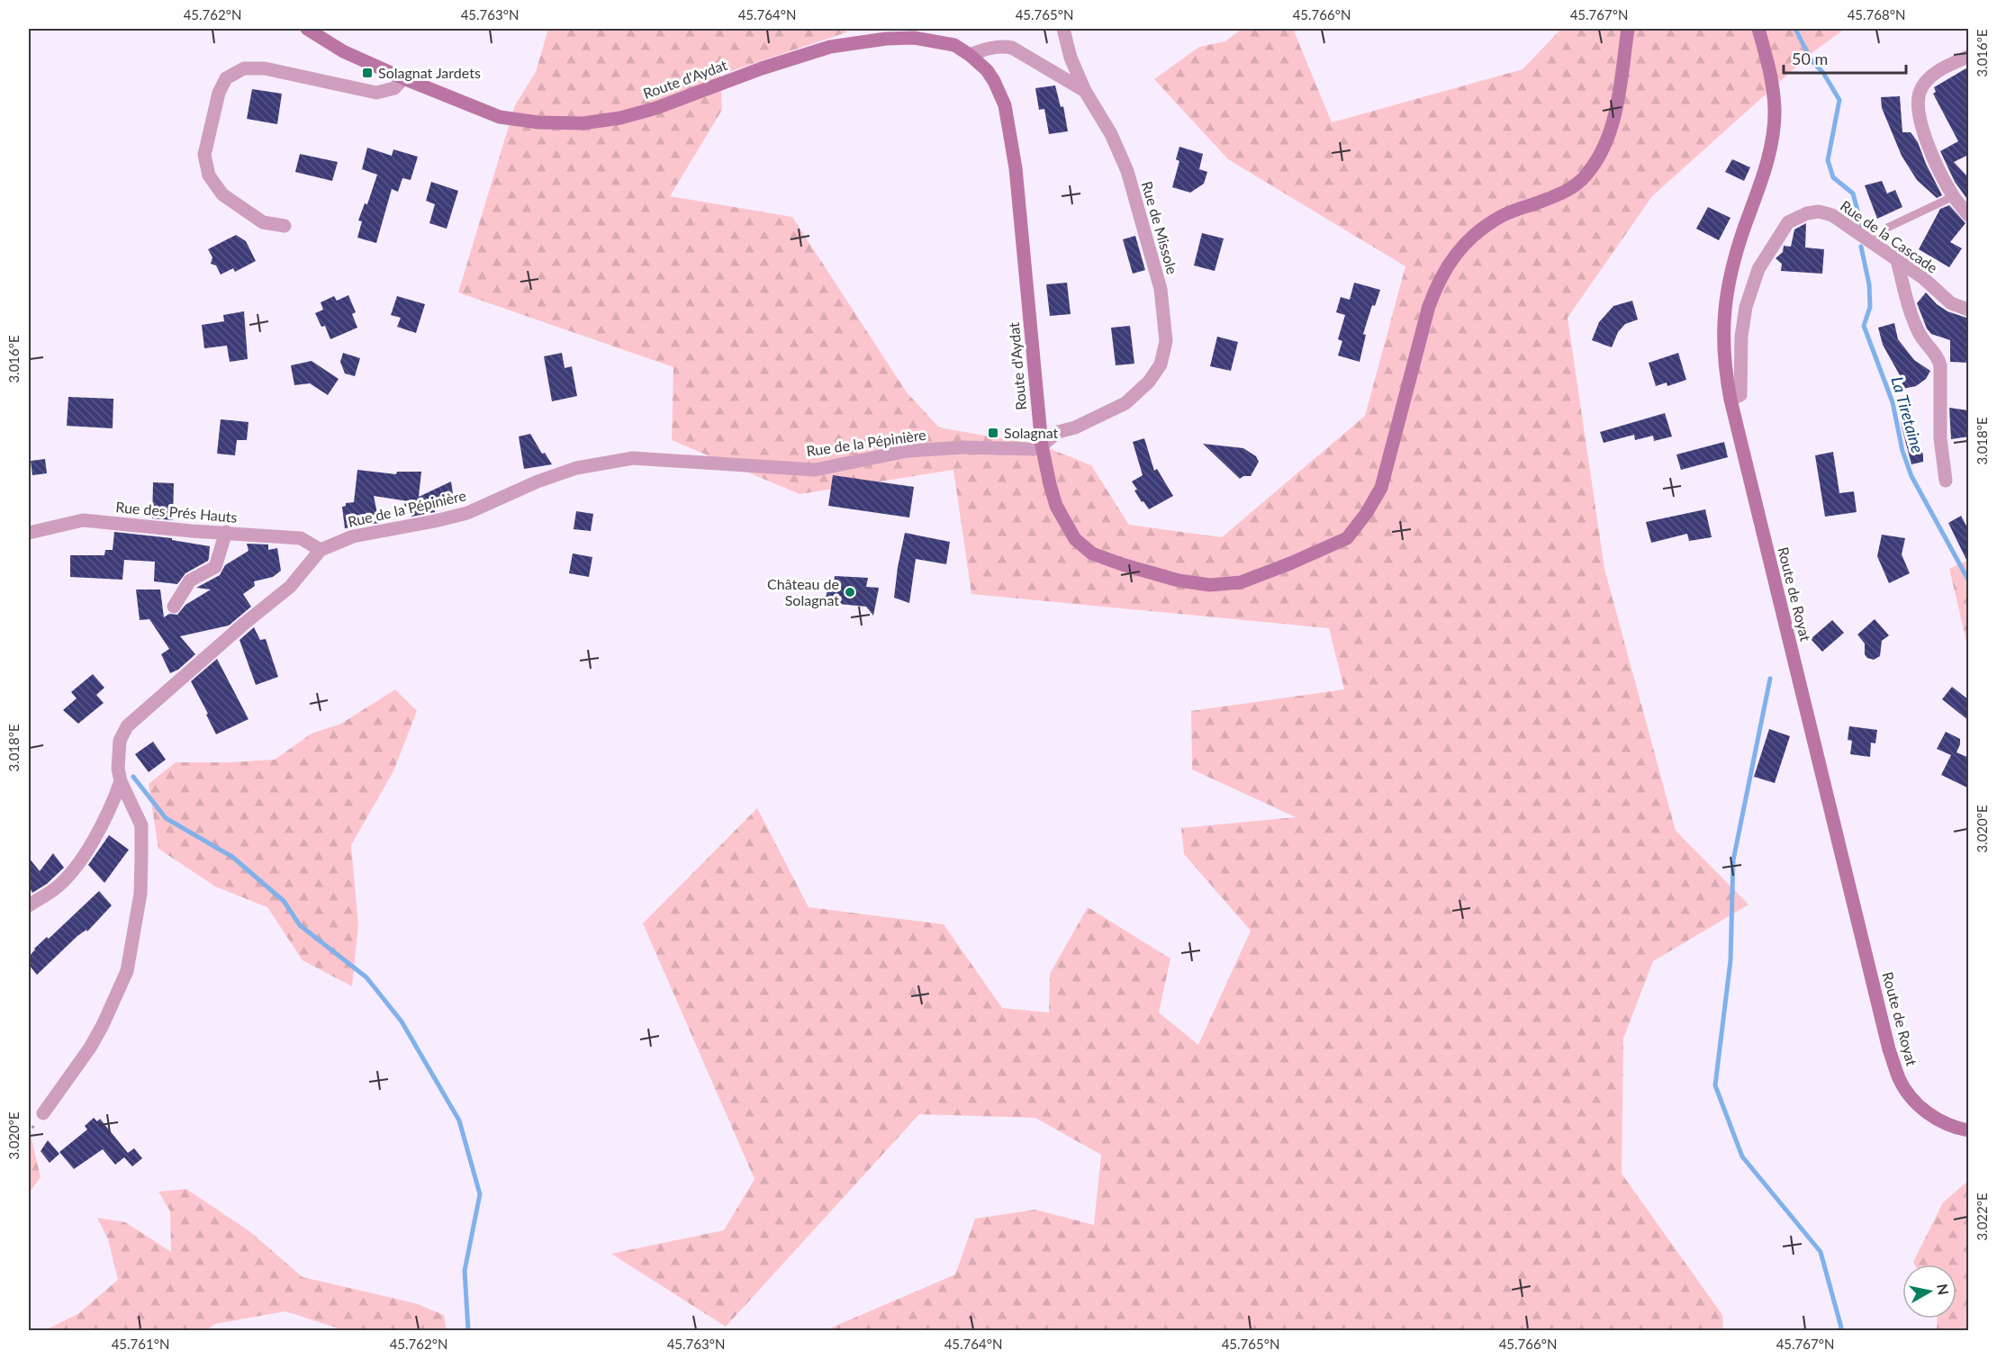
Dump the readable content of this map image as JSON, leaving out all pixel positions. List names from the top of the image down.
{
  "streets": {
    "main road": ["Route d'Aydat", "Route de Royat"],
    "street": [
      "Rue de Missole",
      "Rue de la Cascade",
      "Rue de la Pépinière",
      "Rue des Prés Hauts"
    ]
  },
  "crossings": [
    ["Route d'Aydat", "Rue de Missole"],
    ["Route d'Aydat", "Rue de la Pépinière"],
    ["Rue de Missole", "Rue de la Pépinière"],
    ["Rue de la Cascade", "Route de Royat"],
    ["Rue de la Pépinière", "Rue des Prés Hauts"]
  ],
  "water": ["La Tiretaine"],
  "places": {
    "transit": ["Solagnat Jardets", "Solagnat"],
    "other": ["Château de Solagnat"]
  },
  "scale_bar": "50 m",
  "north": "right",
  "coordinates": [
    "45.762°N",
    "45.763°N",
    "45.764°N",
    "45.765°N",
    "45.766°N",
    "45.767°N",
    "45.768°N",
    "3.016°E",
    "3.018°E",
    "3.020°E",
    "3.022°E",
    "45.761°N"
  ]
}
